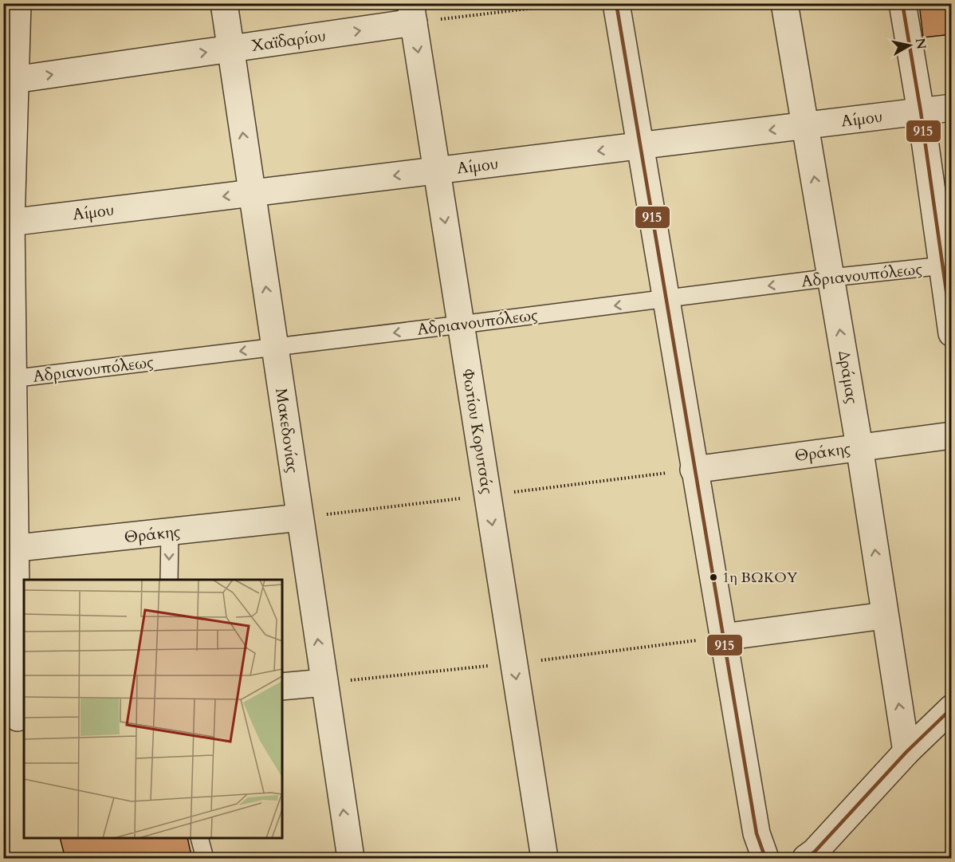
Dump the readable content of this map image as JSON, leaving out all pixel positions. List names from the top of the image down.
{
  "streets": {
    "street": [
      "Χαϊδαρίου",
      "Αίμου",
      "Δράμας",
      "Μακεδονίας",
      "Φωτίου Κορυτσάς",
      "Θράκης"
    ],
    "lane": ["Αδριανουπόλεως"]
  },
  "crossings": [
    ["Χαϊδαρίου", "Μακεδονίας"],
    ["Χαϊδαρίου", "Φωτίου Κορυτσάς"],
    ["Αίμου", "Δράμας"],
    ["Αίμου", "Μακεδονίας"],
    ["Αίμου", "Φωτίου Κορυτσάς"],
    ["Αδριανουπόλεως", "Δράμας"],
    ["Αδριανουπόλεως", "Μακεδονίας"],
    ["Αδριανουπόλεως", "Φωτίου Κορυτσάς"],
    ["Δράμας", "Θράκης"],
    ["Μακεδονίας", "Θράκης"]
  ],
  "one_way": [
    "Χαϊδαρίου",
    "Αίμου",
    "Αδριανουπόλεως",
    "Μακεδονίας"
  ],
  "places": ["1η ΒΩΚΟΥ"],
  "lines": ["transit line 915"],
  "north": "right"
}
